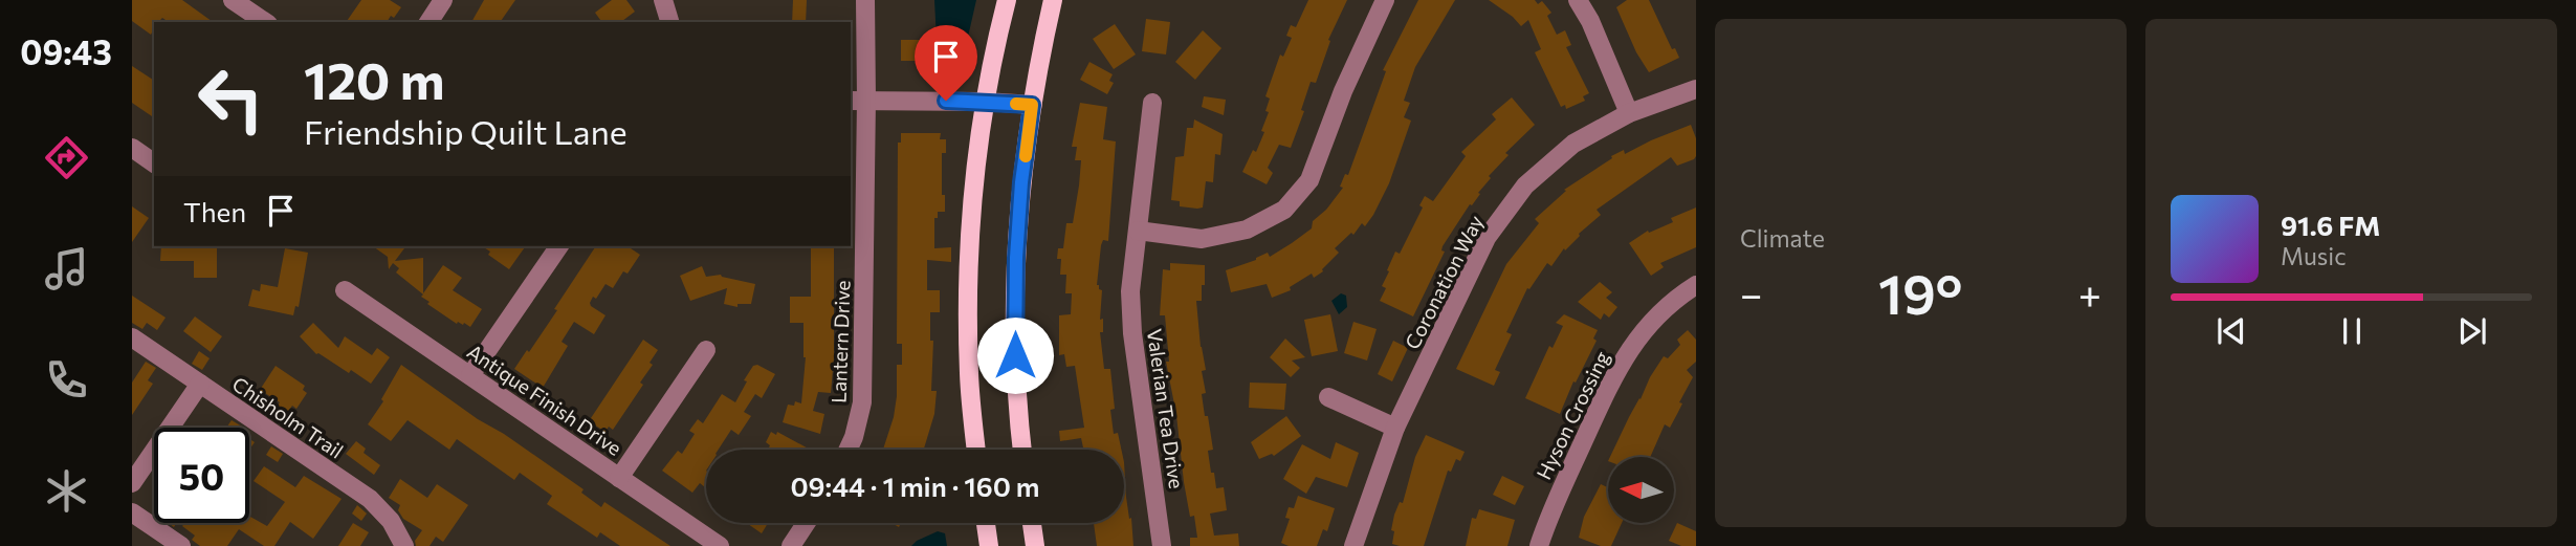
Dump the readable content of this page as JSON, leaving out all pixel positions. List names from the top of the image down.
{
  "streets": {
    "street": [
      "Coronation Way",
      "Lantern Drive",
      "Antique Finish Drive",
      "Valerian Tea Drive",
      "Hyson Crossing",
      "Chisholm Trail"
    ]
  },
  "north": "left",
  "page": {
    "tabs": "09:43",
    "tile": "Climate",
    "turn": ["120 m", "Friendship Quilt Lane"],
    "then": "Then",
    "song": ["91.6 FM", "Music"],
    "heat": ["−", "19°", "+"],
    "limit": "50",
    "trip": "09:44 · 1 min · 160 m"
  }
}
